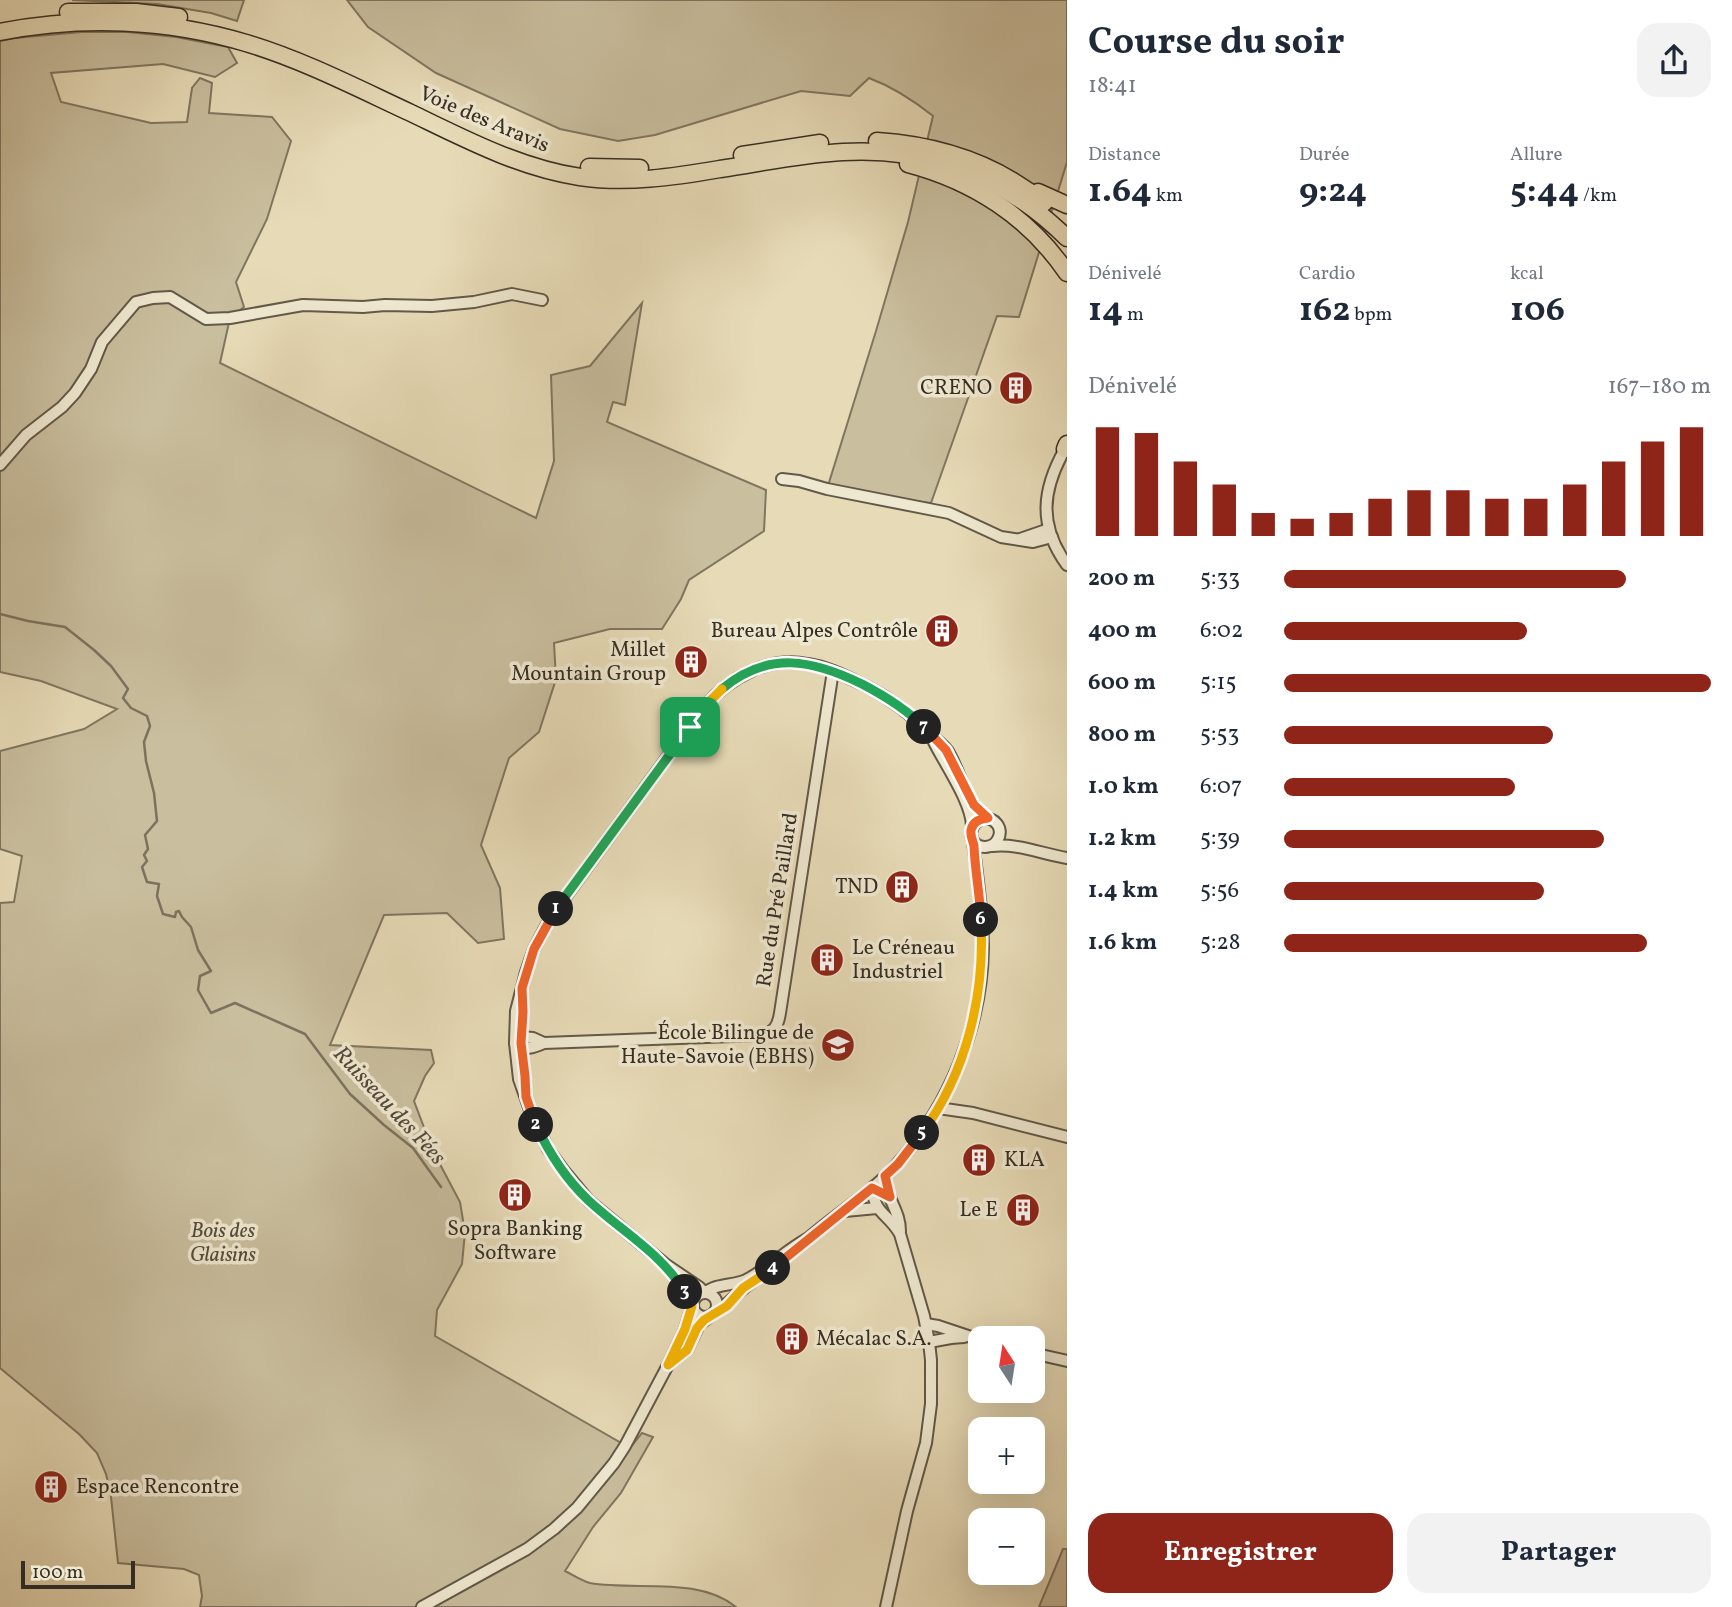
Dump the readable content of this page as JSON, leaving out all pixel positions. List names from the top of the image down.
{
  "streets": {
    "highway": ["Voie des Aravis"],
    "street": ["Rue du Pré Paillard"]
  },
  "water": ["Ruisseau des Fées"],
  "parks": ["Bois des Glaisins"],
  "places": {
    "building": [
      "CRENO",
      "Bureau Alpes Contrôle",
      "Millet Mountain Group",
      "TND",
      "Le Créneau Industriel",
      "KLA",
      "Sopra Banking Software",
      "Le E",
      "Mécalac S.A.",
      "Espace Rencontre"
    ],
    "school or university": ["École Bilingue de Haute-Savoie (EBHS)"]
  },
  "scale_bar": "100 m",
  "north": "top",
  "page": {
    "heading": ["Course du soir", "18:41"],
    "stats": [
      ["Distance", "1.64 km"],
      ["Durée", "9:24"],
      ["Allure", "5:44 /km"],
      ["Dénivelé", "14 m"],
      ["Cardio", "162 bpm"],
      ["kcal", "106"]
    ],
    "chart": ["Dénivelé", "167–180 m"],
    "list": [
      {
        "name": "200 m",
        "note": "5:33"
      },
      {
        "name": "400 m",
        "note": "6:02"
      },
      {
        "name": "600 m",
        "note": "5:15"
      },
      {
        "name": "800 m",
        "note": "5:53"
      },
      {
        "name": "1.0 km",
        "note": "6:07"
      },
      {
        "name": "1.2 km",
        "note": "5:39"
      },
      {
        "name": "1.4 km",
        "note": "5:56"
      },
      {
        "name": "1.6 km",
        "note": "5:28"
      }
    ],
    "pins": [
      "7",
      "1",
      "6",
      "2",
      "5",
      "4",
      "3"
    ],
    "map_buttons": ["+", "−"],
    "buttons": ["Enregistrer", "Partager"],
    "scale": "100 m"
  }
}
